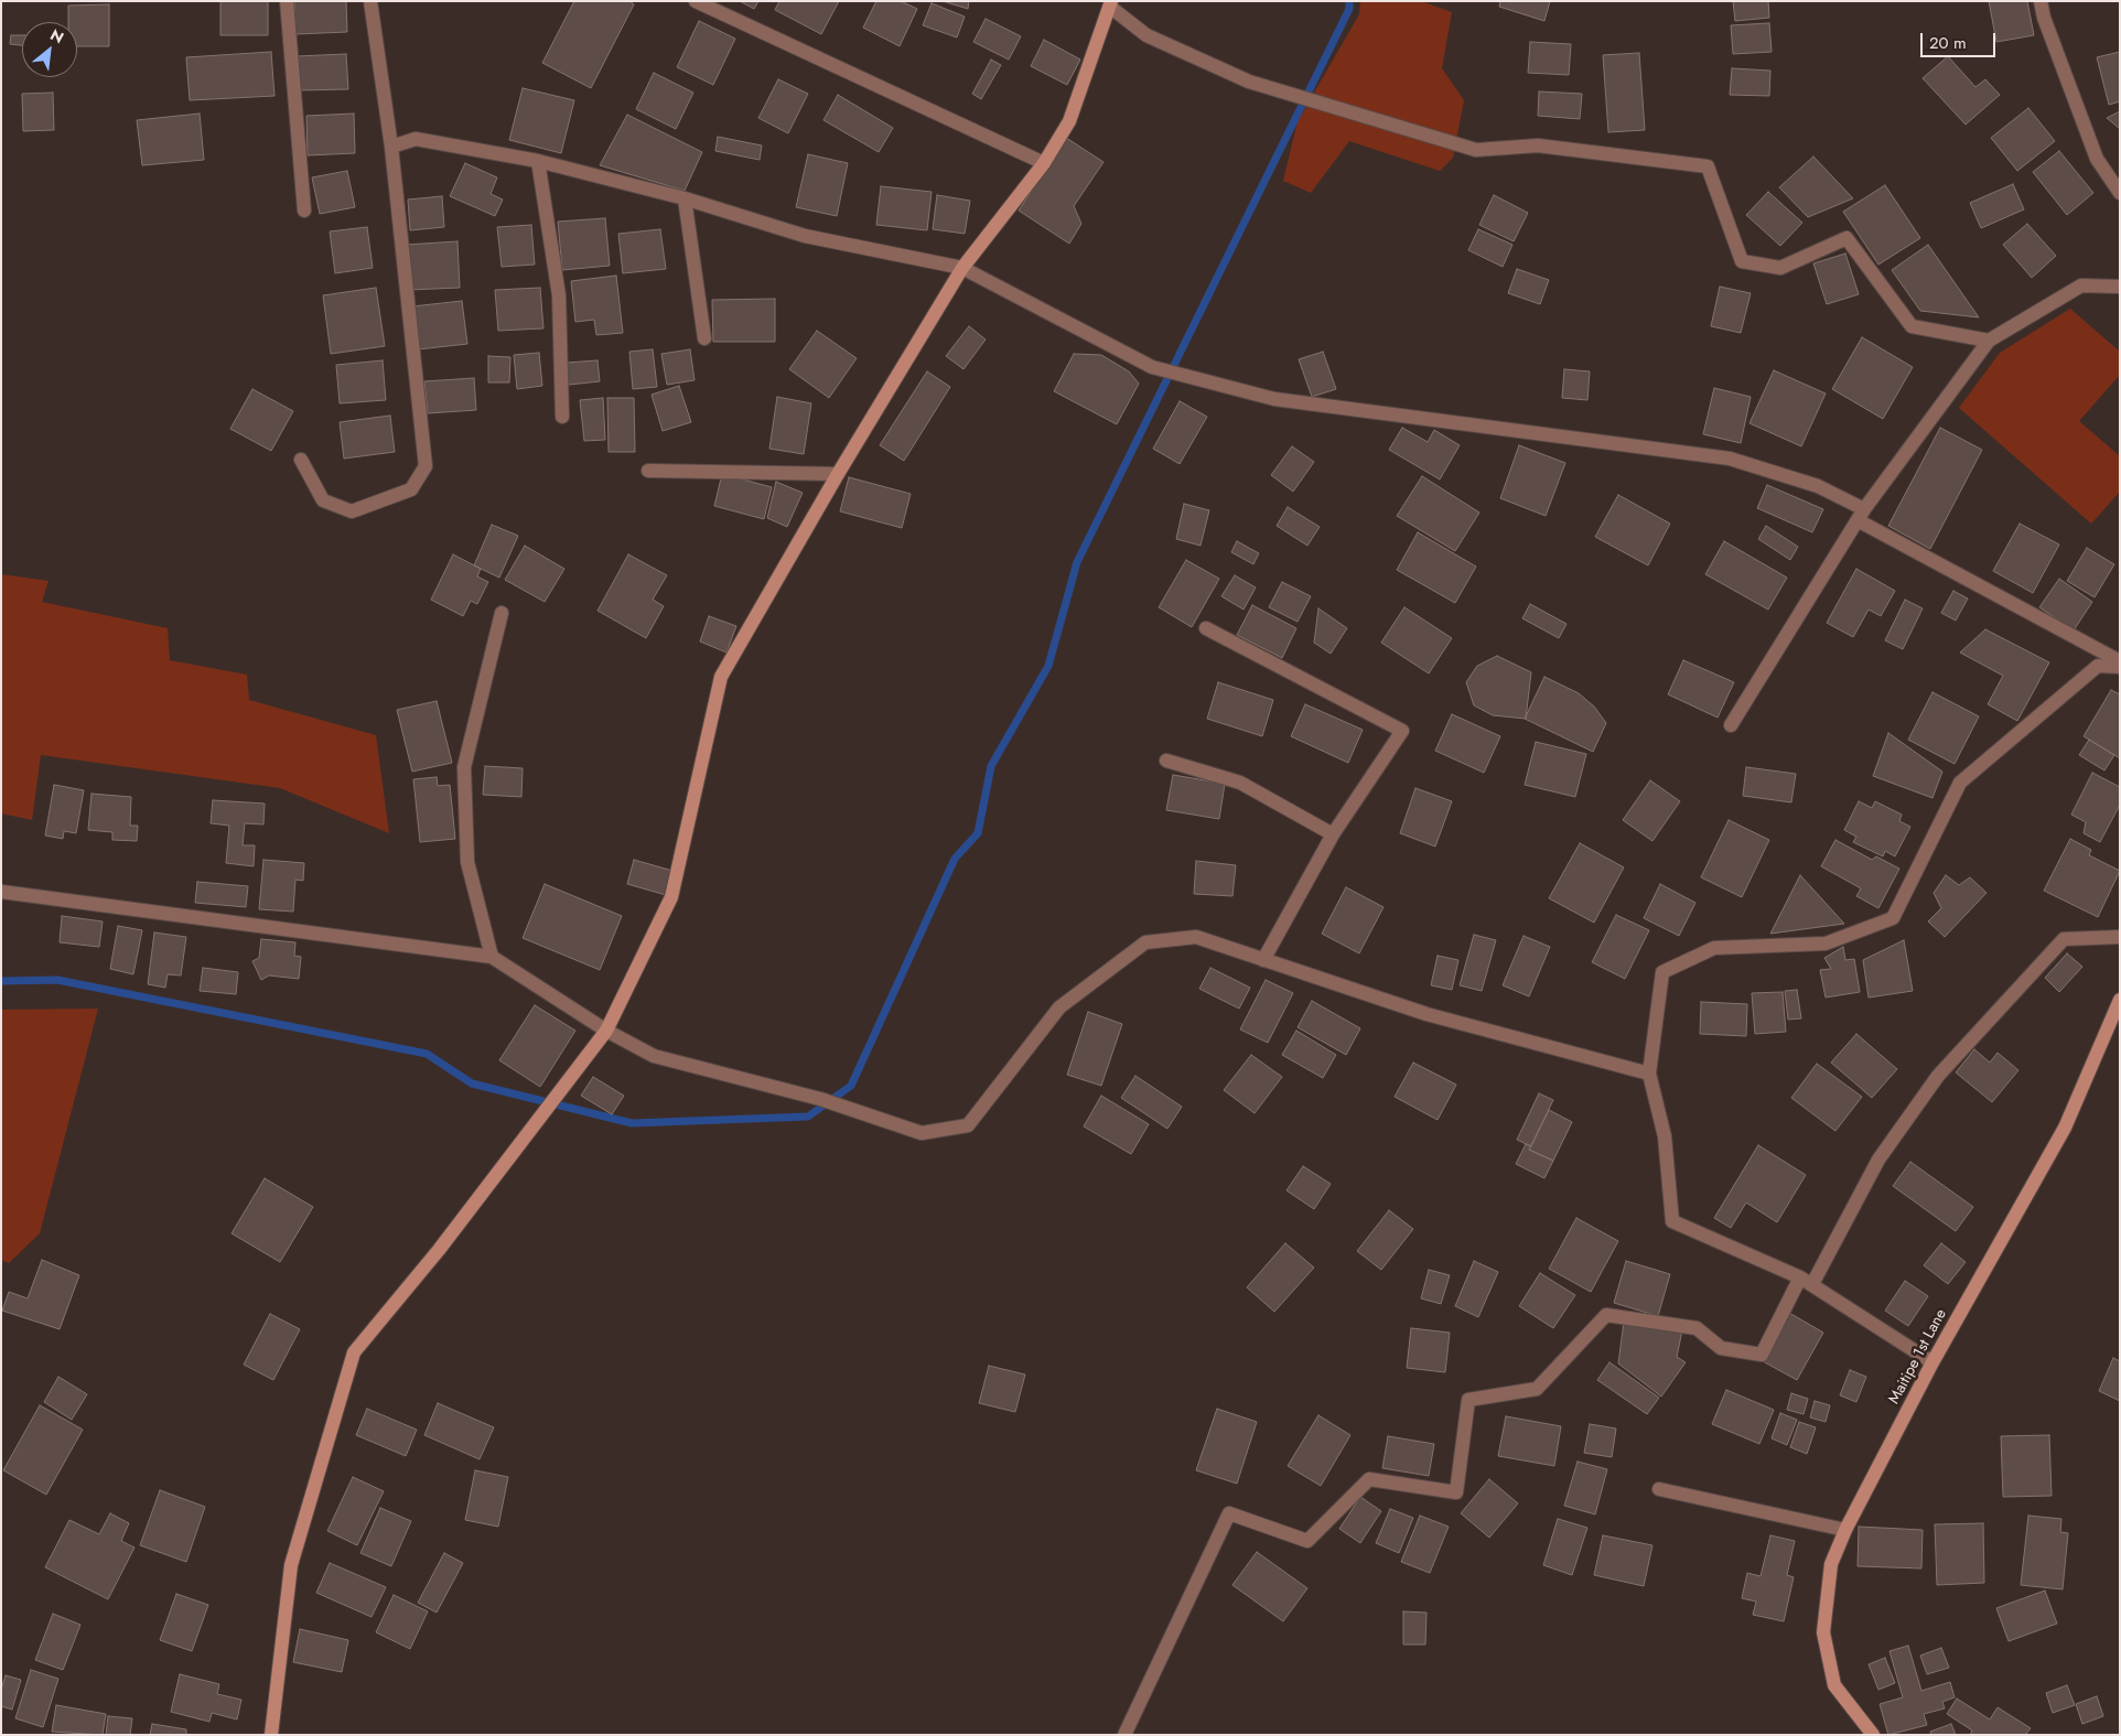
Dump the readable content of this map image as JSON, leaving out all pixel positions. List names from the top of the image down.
{
  "streets": {
    "street": ["Maitipe 1st Lane"]
  },
  "scale_bar": "20 m",
  "north": "top right"
}
